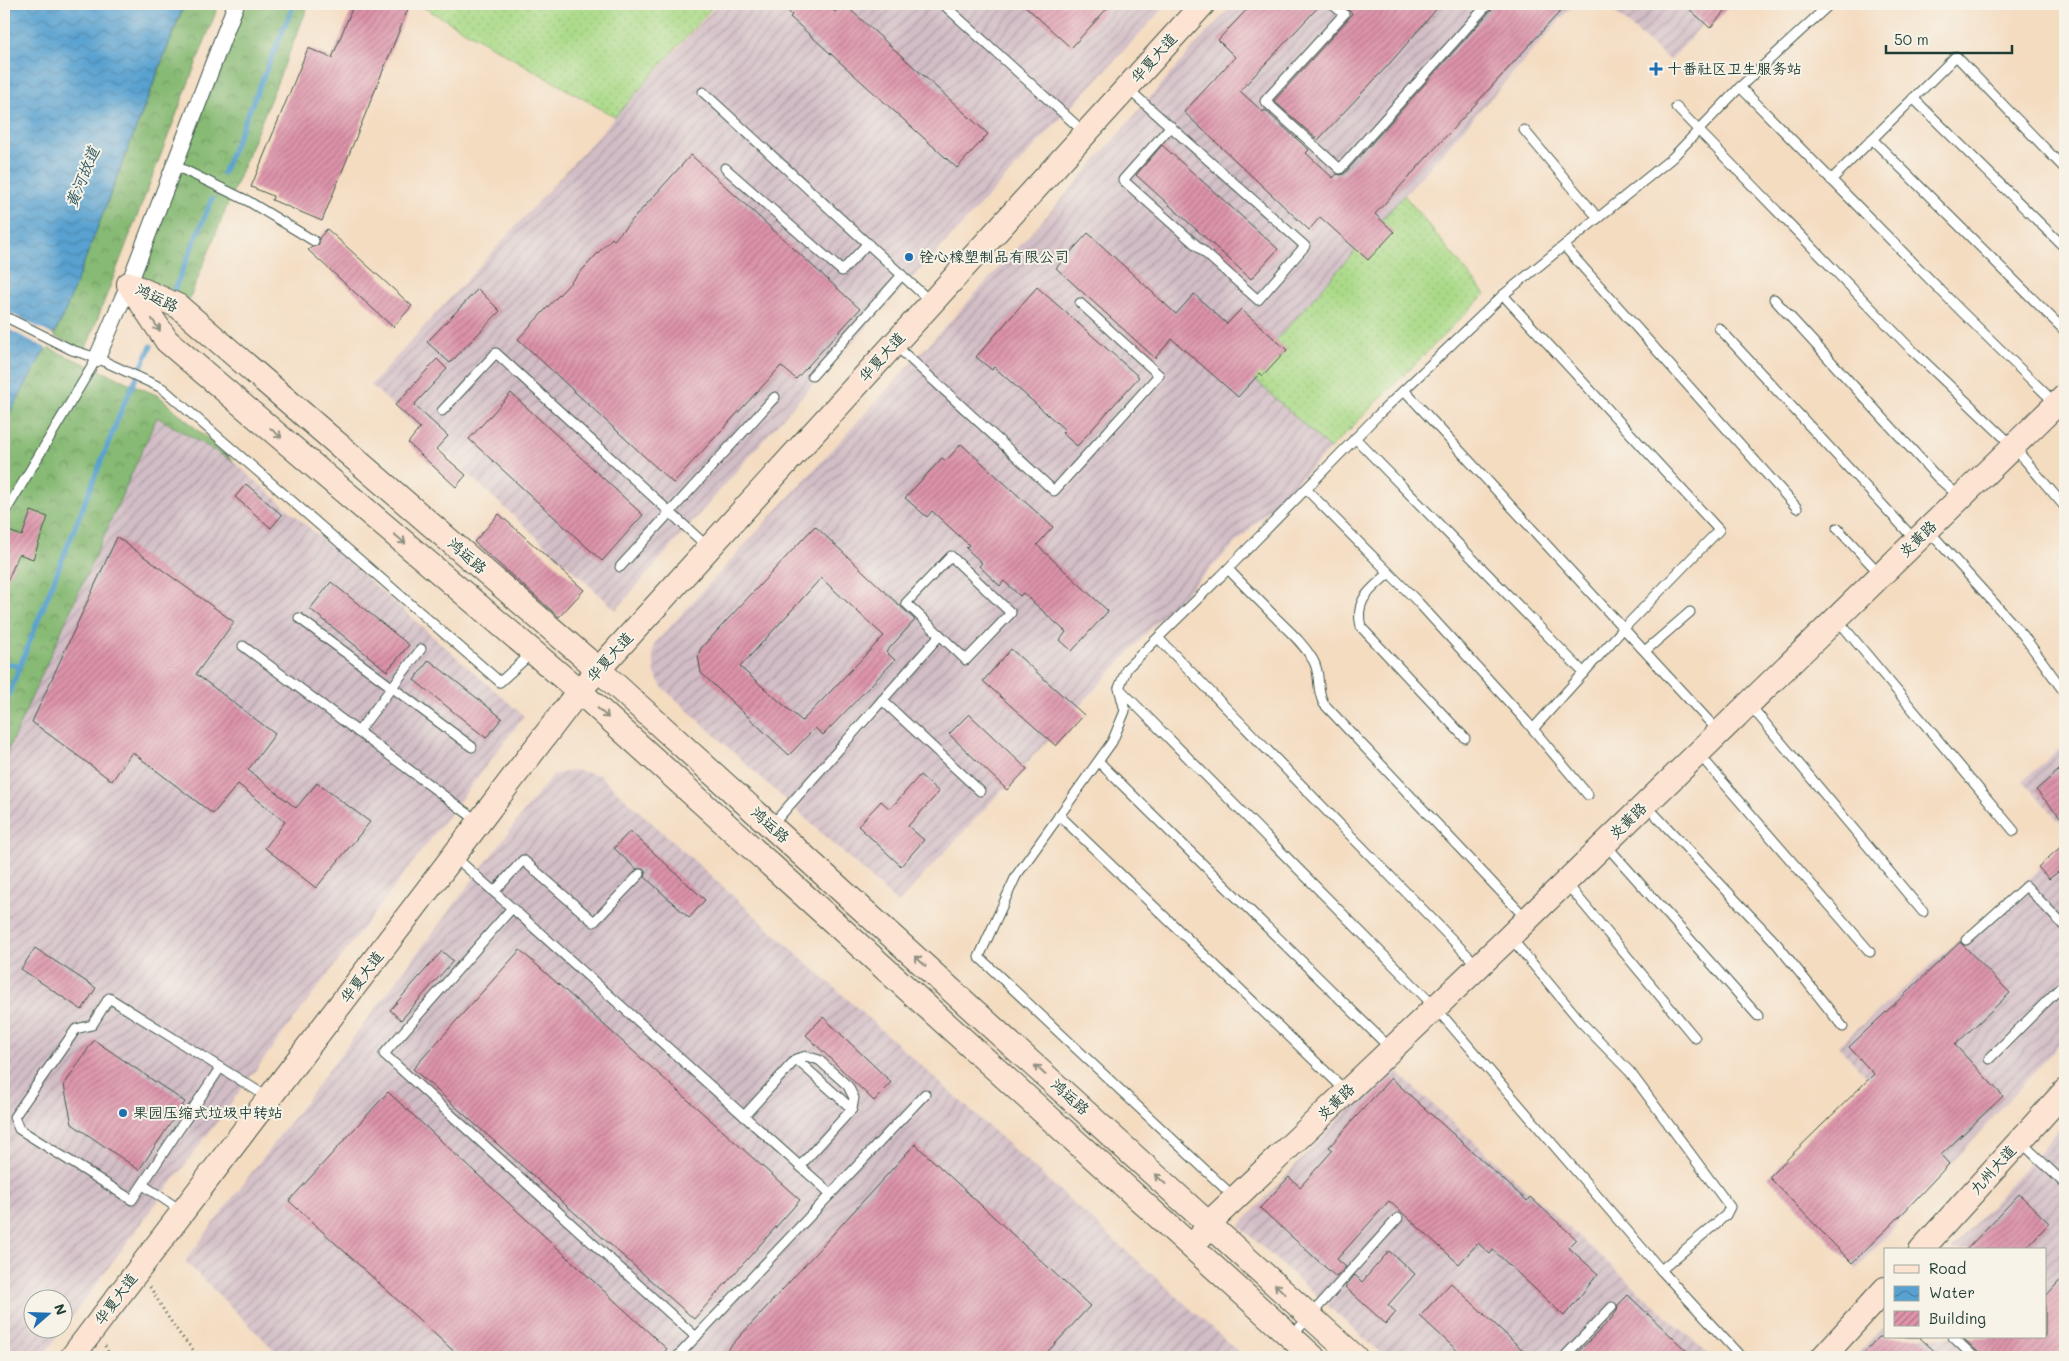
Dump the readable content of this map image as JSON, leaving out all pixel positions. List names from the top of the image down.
{
  "streets": {
    "street": [
      "华夏大道",
      "鸿运路",
      "炎黄路",
      "九州大道"
    ]
  },
  "crossings": [
    ["华夏大道", "鸿运路"],
    ["鸿运路", "炎黄路"]
  ],
  "water": ["黄河故道"],
  "places": {
    "health": ["十番社区卫生服务站"],
    "other": ["铨心橡塑制品有限公司", "果园压缩式垃圾中转站"]
  },
  "legend": ["Road", "Water", "Building"],
  "scale_bar": "50 m",
  "north": "right"
}
